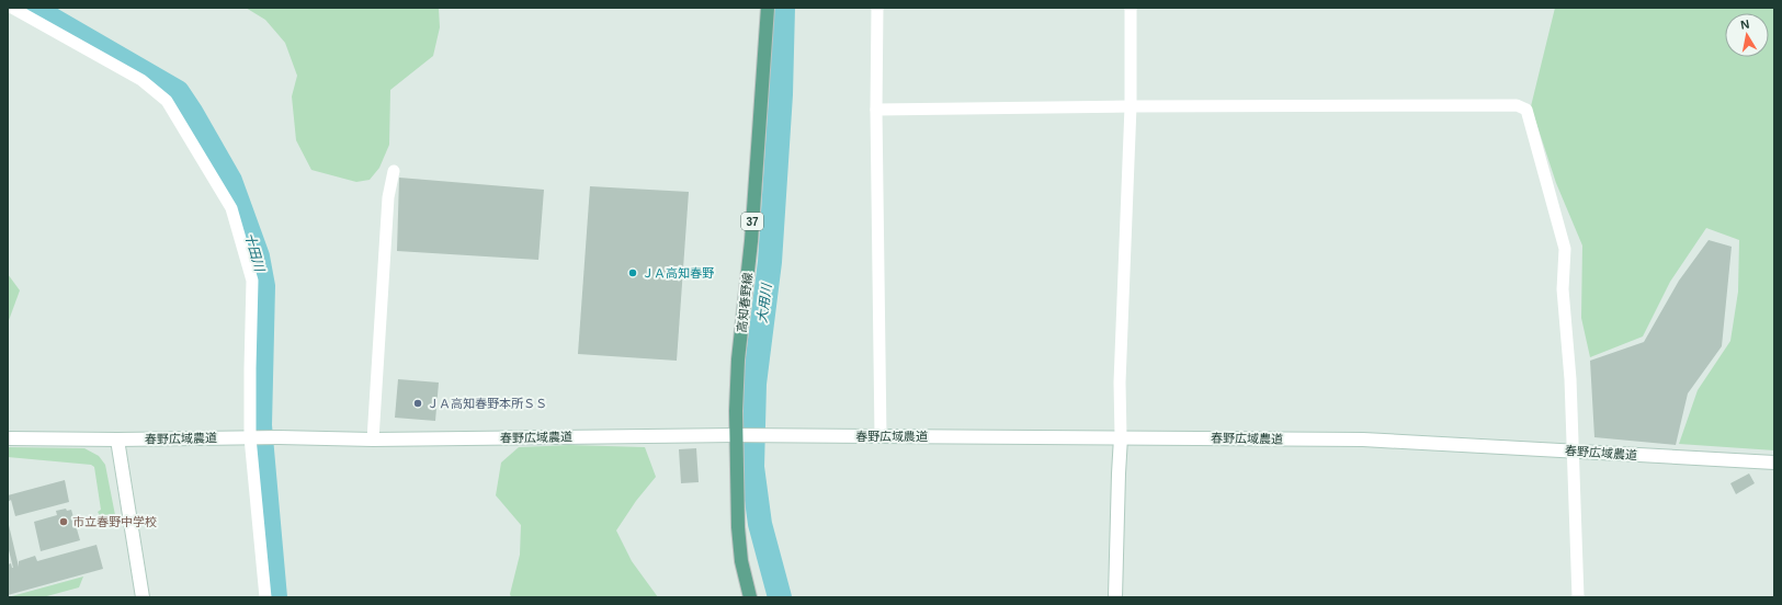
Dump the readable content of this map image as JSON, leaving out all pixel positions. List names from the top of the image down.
{
  "streets": {
    "main road": ["37", "高知春野線"],
    "street": ["春野広域農道"]
  },
  "crossings": [
    ["高知春野線", "春野広域農道"]
  ],
  "water": ["十田川", "大用川"],
  "places": ["ＪＡ高知春野", "ＪＡ高知春野本所ＳＳ", "市立春野中学校"],
  "north": "top"
}
